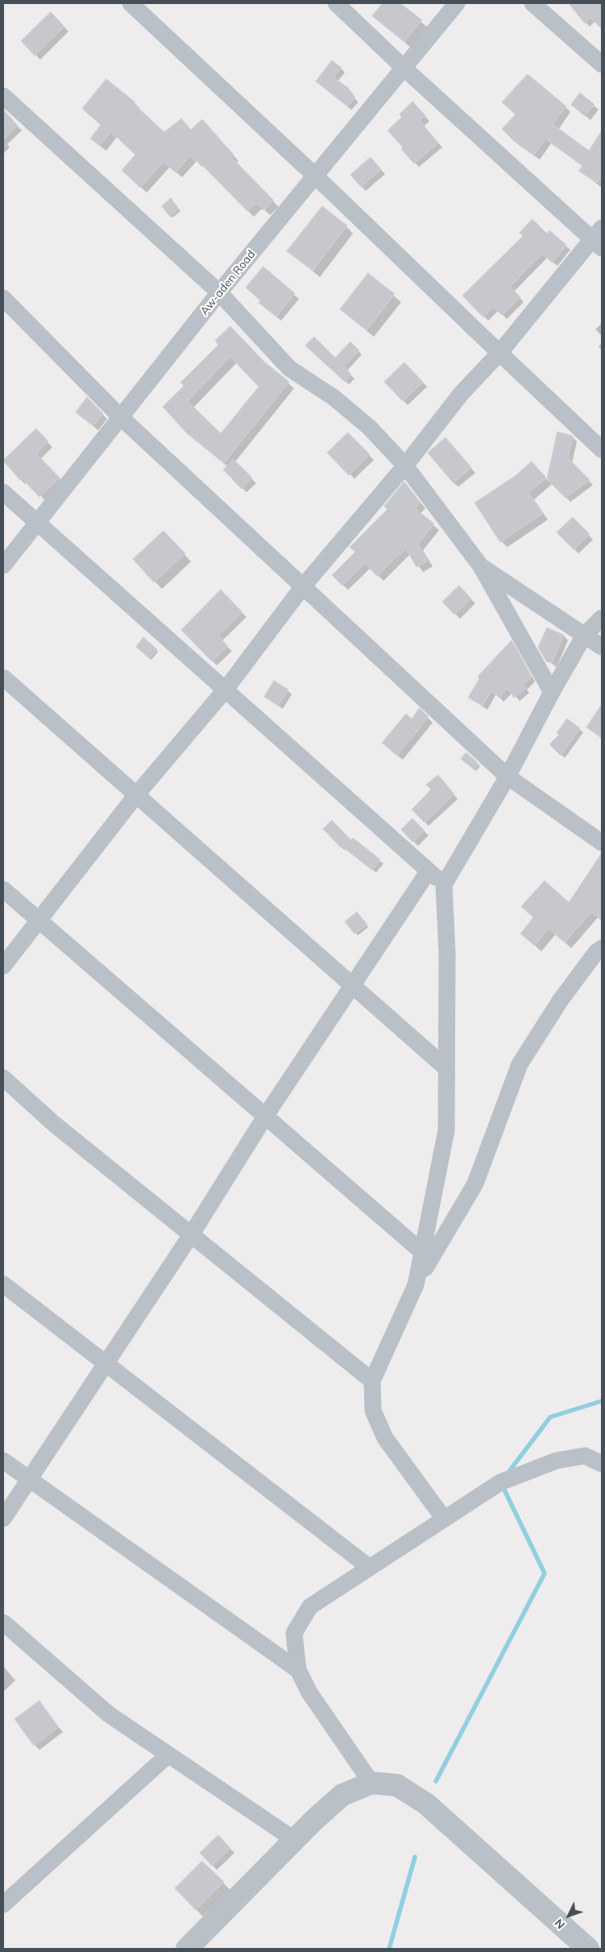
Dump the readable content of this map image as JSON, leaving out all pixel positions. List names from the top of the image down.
{
  "streets": {
    "street": ["Aw-aden Road"]
  },
  "north": "bottom left"
}
